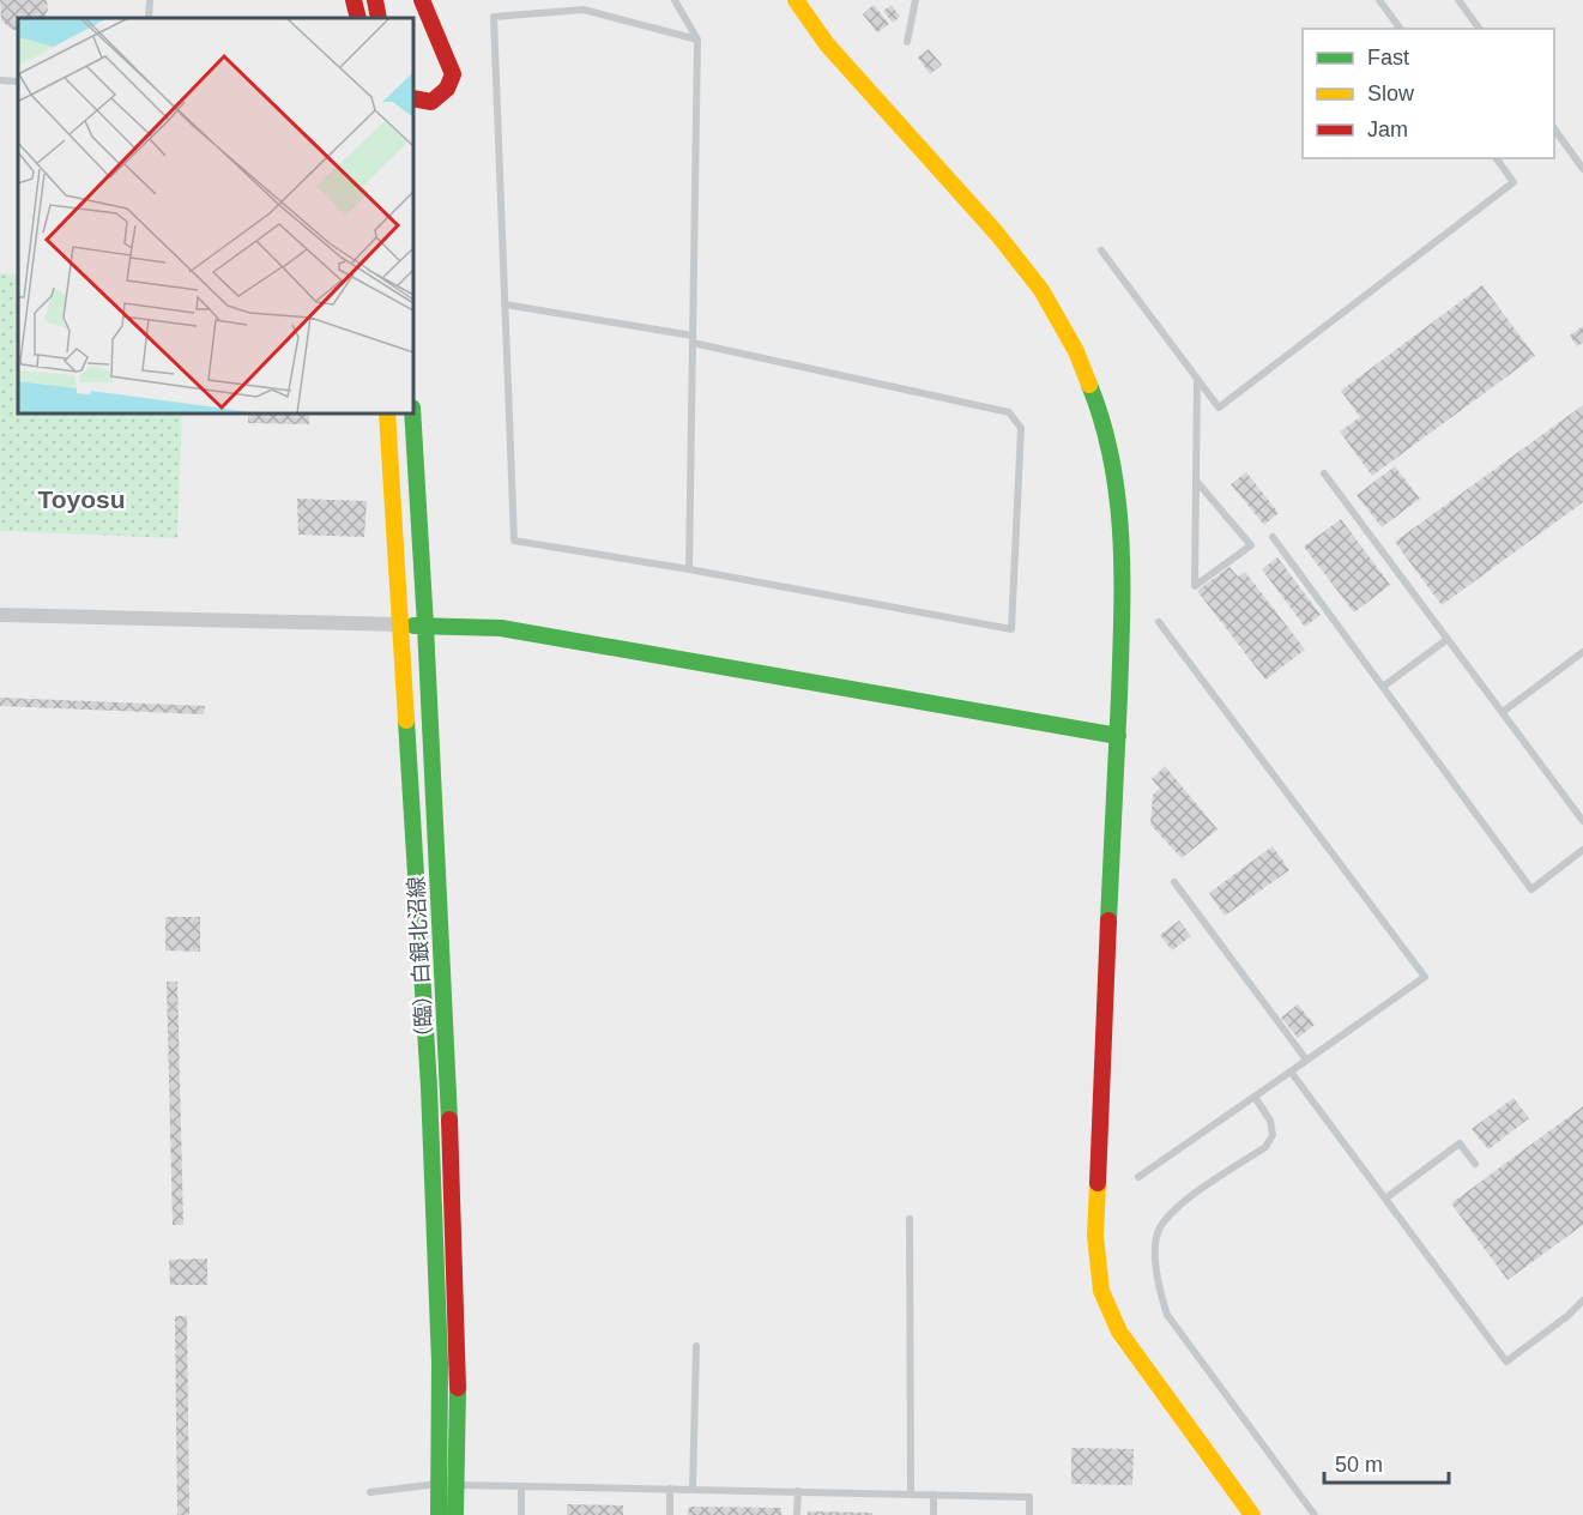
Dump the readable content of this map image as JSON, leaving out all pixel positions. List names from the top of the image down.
{
  "streets": {
    "street": ["（臨）白銀北沼線"]
  },
  "districts": ["Toyosu"],
  "legend": ["Fast", "Slow", "Jam"],
  "scale_bar": "50 m"
}
